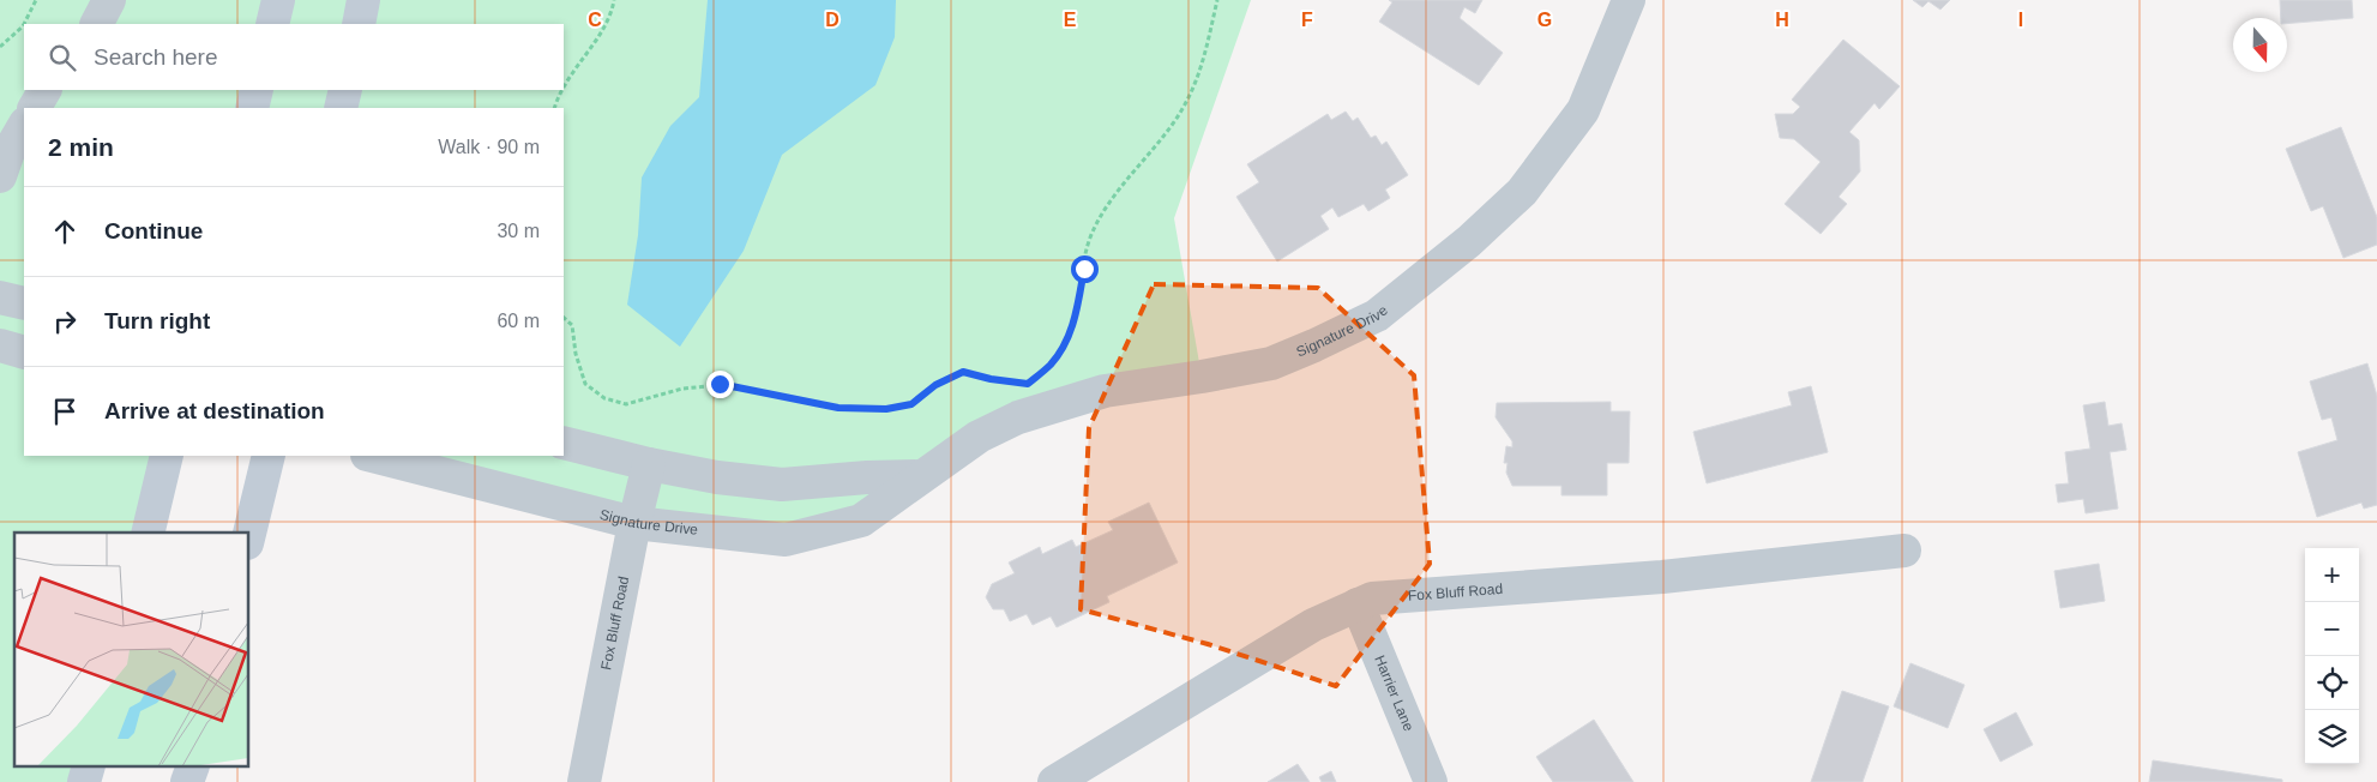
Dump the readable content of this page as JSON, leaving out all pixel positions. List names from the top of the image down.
{
  "streets": {
    "street": ["Signature Drive", "Fox Bluff Road", "Harrier Lane"]
  },
  "crossings": [
    ["Signature Drive", "Fox Bluff Road"],
    ["Fox Bluff Road", "Harrier Lane"]
  ],
  "north": "bottom",
  "page": {
    "search": "Search here",
    "heading": ["2 min", "Walk · 90 m"],
    "list": [
      ["Continue", "30 m"],
      ["Turn right", "60 m"],
      "Arrive at destination"
    ],
    "map_buttons": ["+", "−"]
  },
  "grid": {
    "columns": [
      "C",
      "D",
      "E",
      "F",
      "G",
      "H",
      "I"
    ]
  }
}
